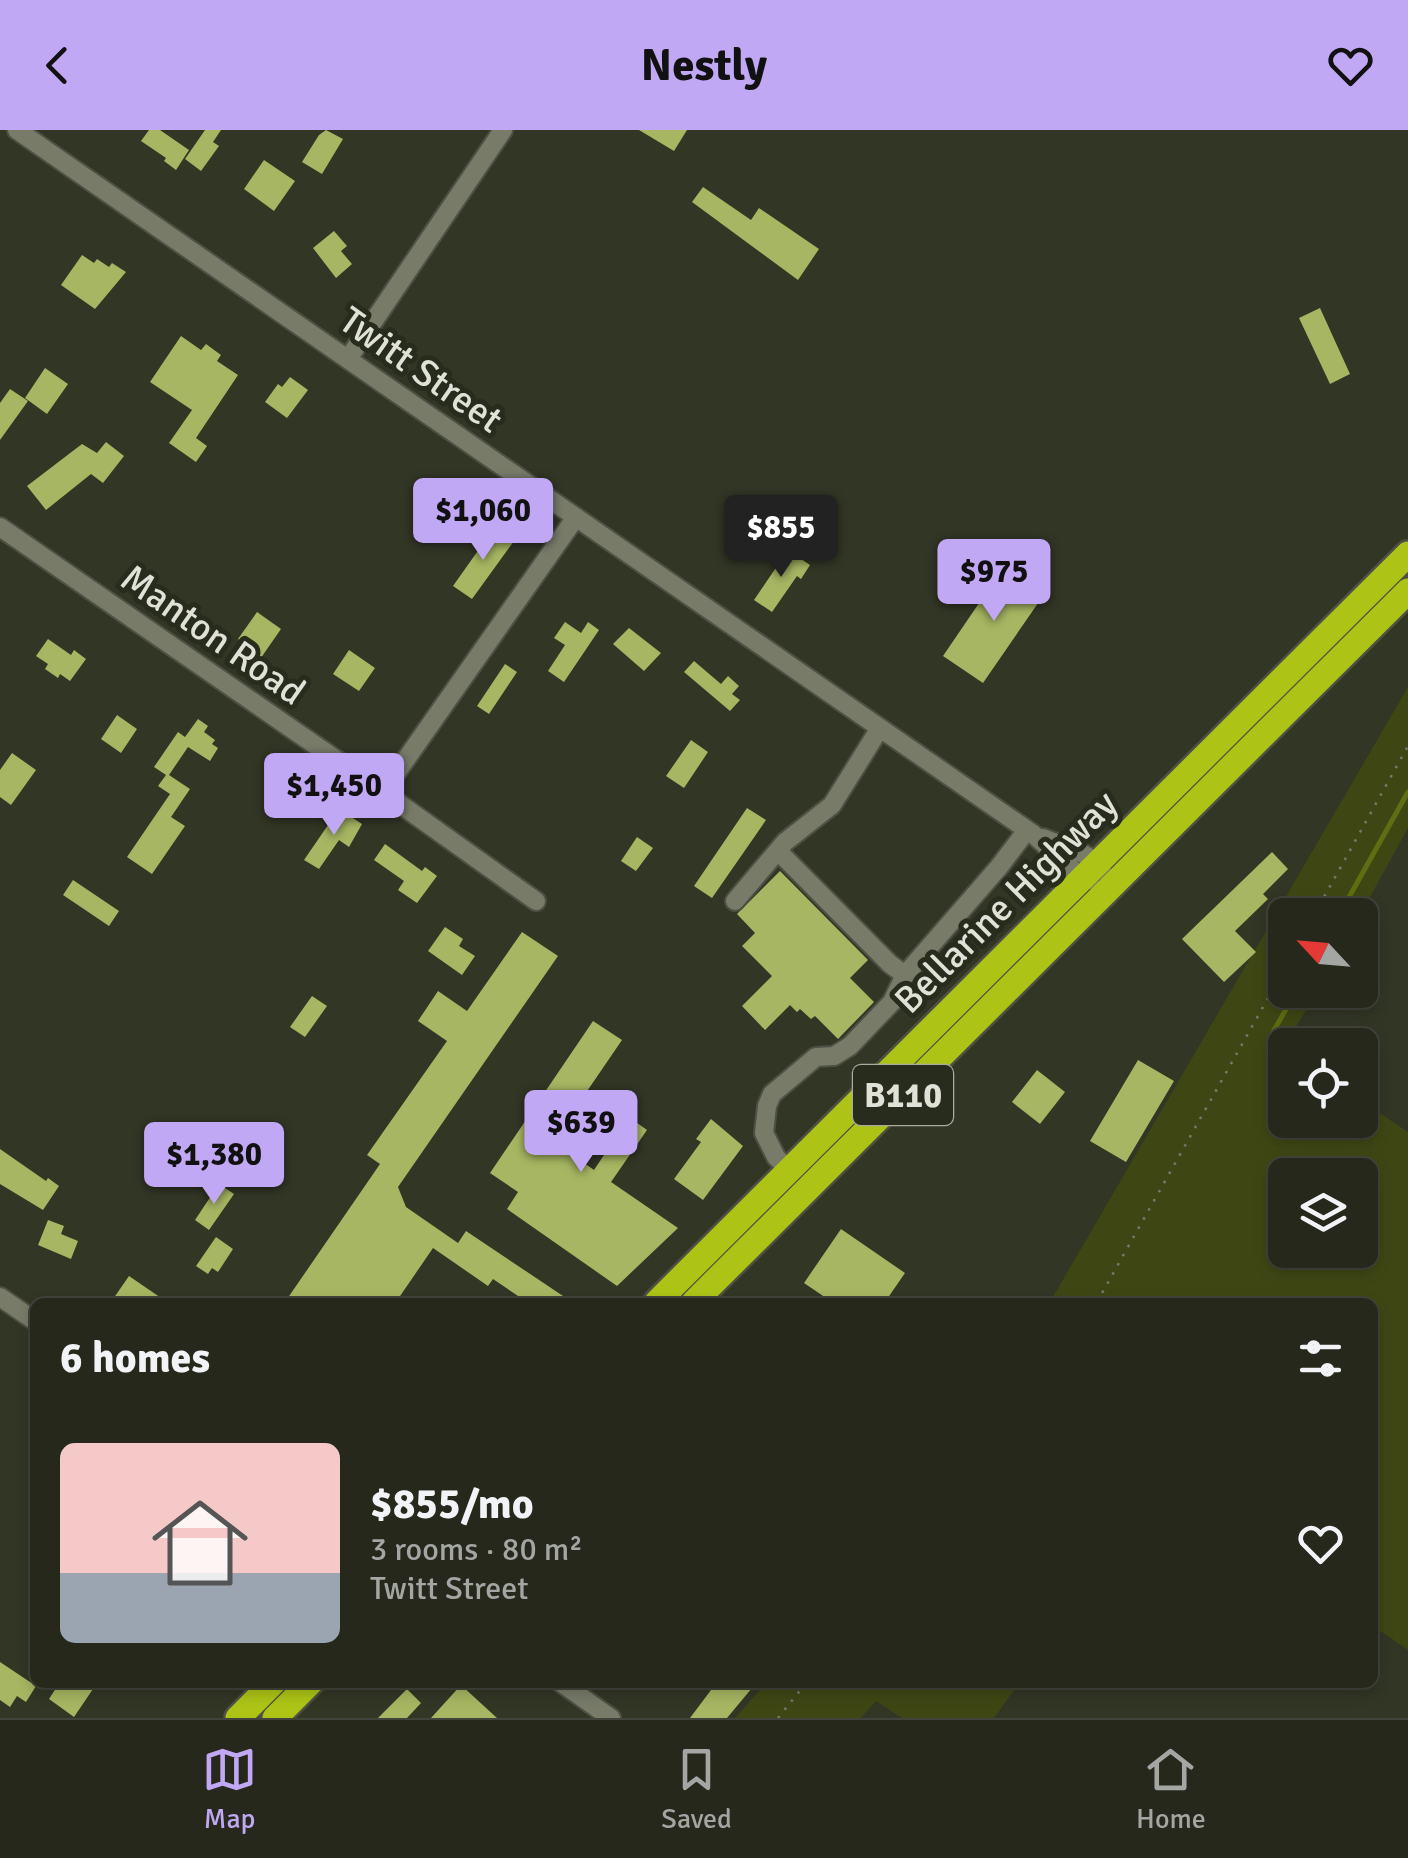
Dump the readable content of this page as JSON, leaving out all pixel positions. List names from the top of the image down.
{
  "streets": {
    "highway": ["Bellarine Highway", "B110"],
    "street": ["Twitt Street", "Manton Road"]
  },
  "crossings": [
    ["Twitt Street", "Bellarine Highway"]
  ],
  "north": "top left",
  "page": {
    "header": "Nestly",
    "price": [
      "$1,060",
      "$855",
      "$975",
      "$1,450",
      "$639",
      "$1,380"
    ],
    "heading": "6 homes",
    "list": [
      {
        "name": "$855/mo",
        "note": "3 rooms · 80 m² · Twitt Street"
      }
    ],
    "tabs": ["Map", "Saved", "Home"]
  }
}
